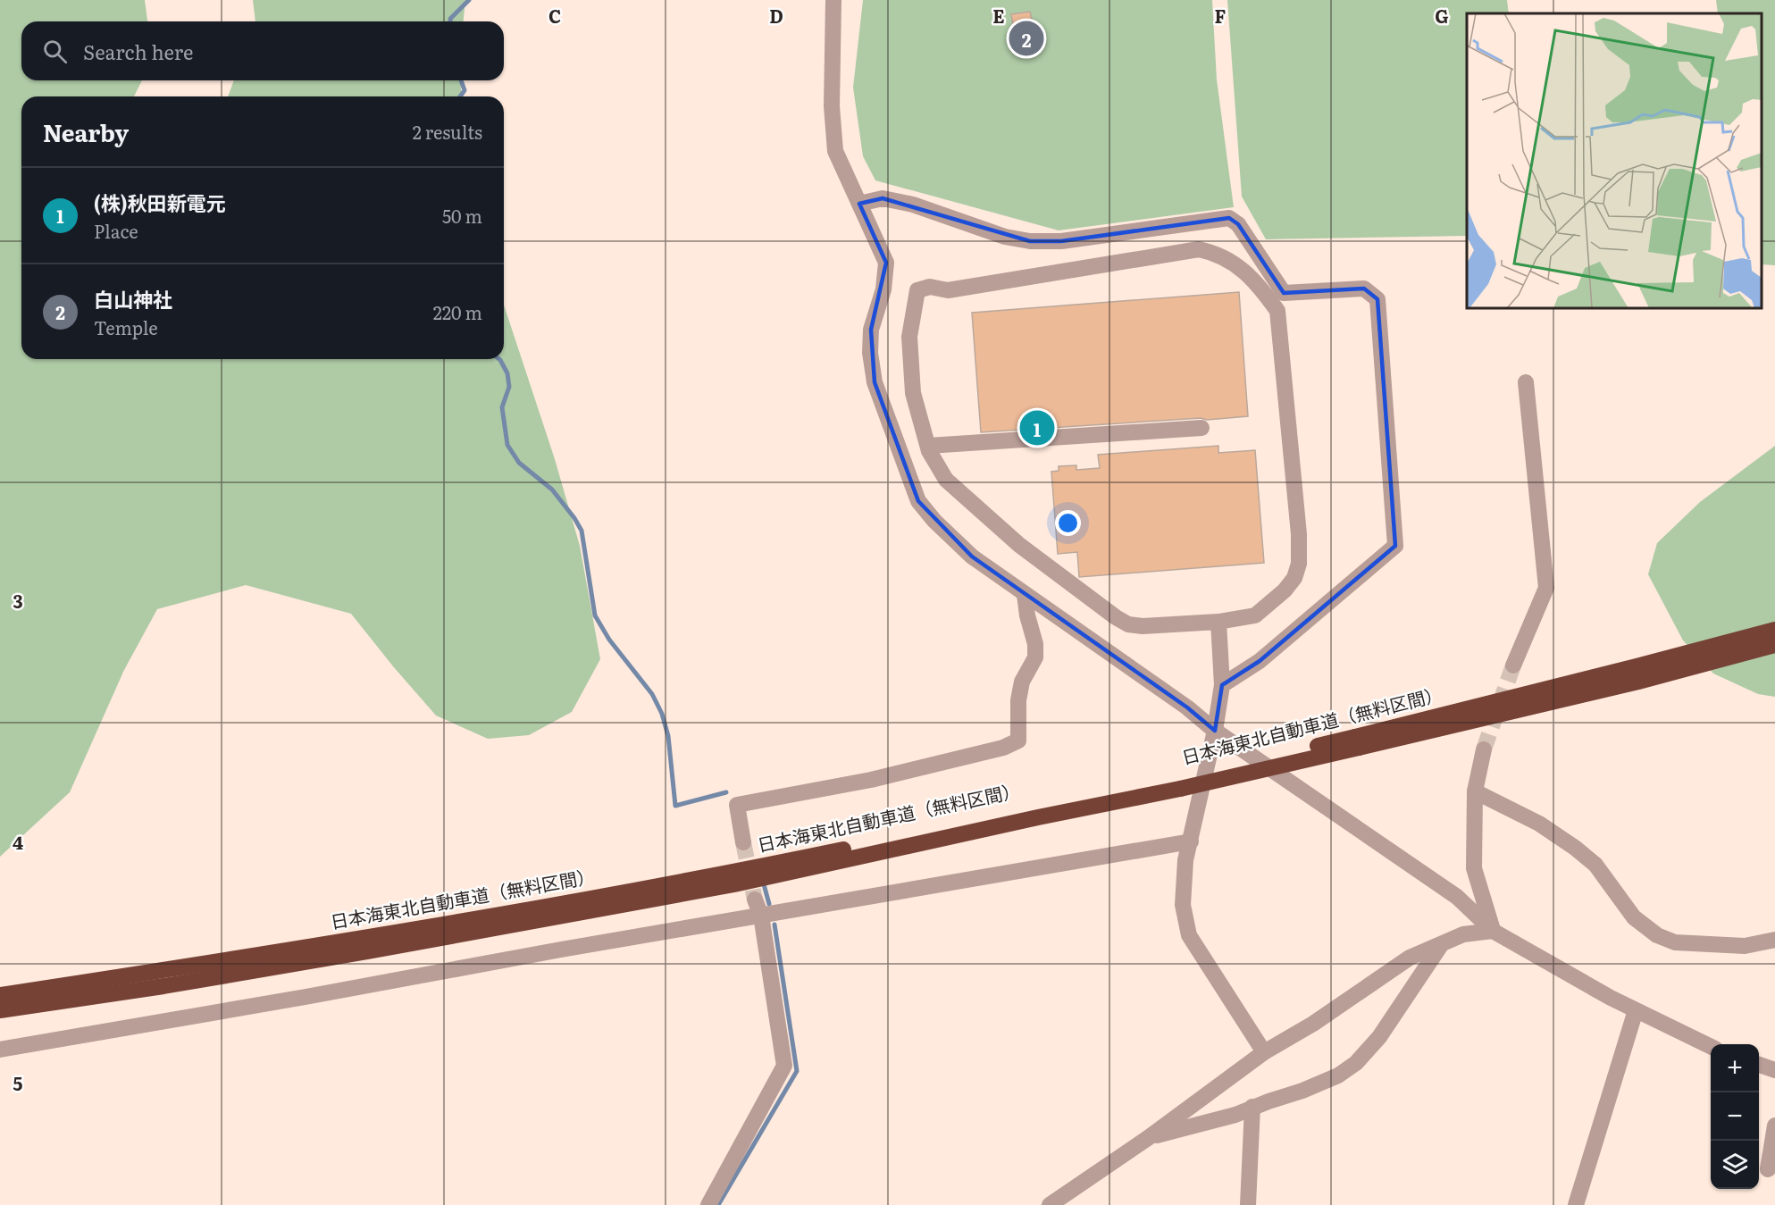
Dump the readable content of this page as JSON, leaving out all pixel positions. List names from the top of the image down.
{
  "streets": {
    "highway": ["日本海東北自動車道（無料区間）"]
  },
  "page": {
    "pins": ["2", "1"],
    "search": "Search here",
    "heading": ["Nearby", "2 results"],
    "list": [
      {
        "mark": "1",
        "name": "(株)秋田新電元",
        "note": "Place",
        "value": "50 m"
      },
      {
        "mark": "2",
        "name": "白山神社",
        "note": "Temple",
        "value": "220 m"
      }
    ],
    "map_buttons": ["+", "−"]
  },
  "grid": {
    "columns": [
      "C",
      "D",
      "E",
      "F",
      "G"
    ],
    "rows": ["3", "4", "5"]
  }
}
